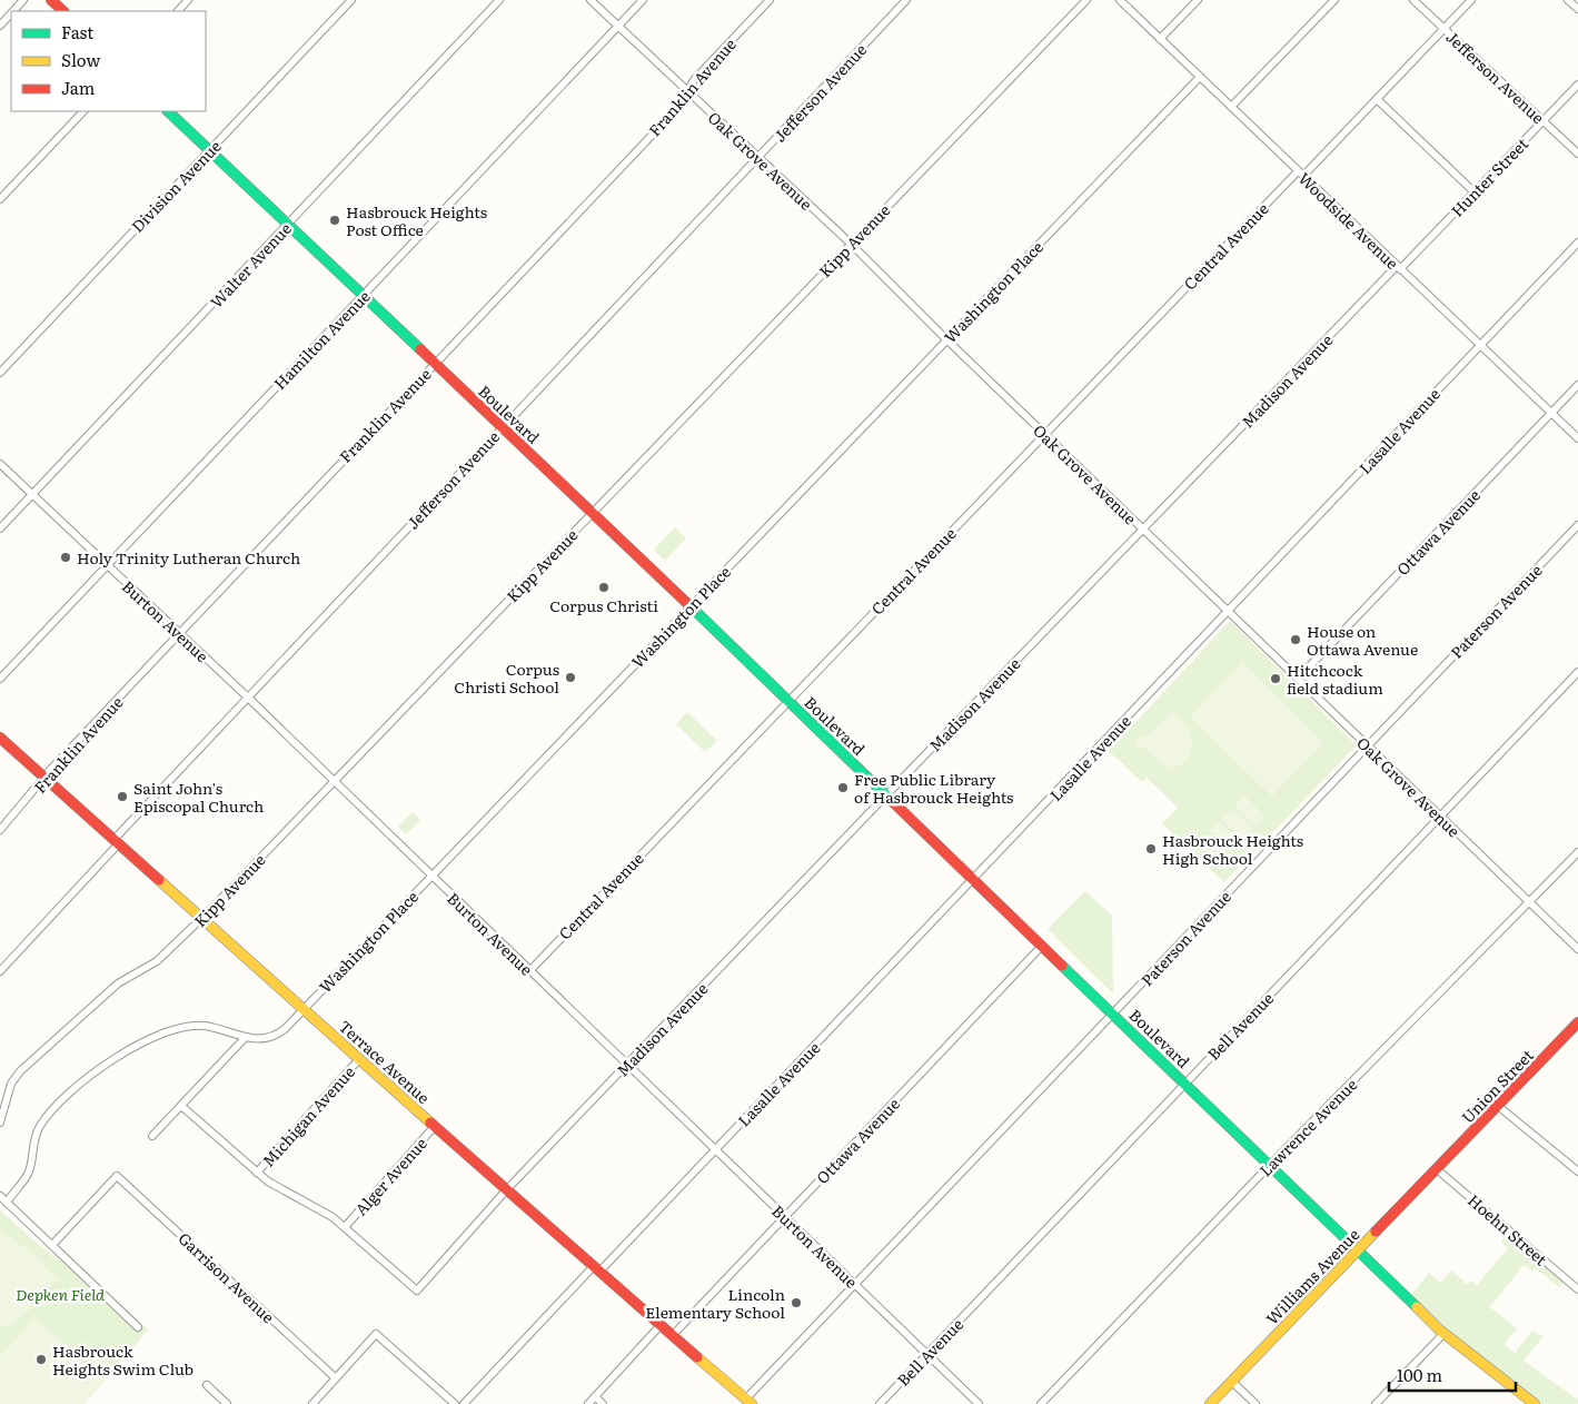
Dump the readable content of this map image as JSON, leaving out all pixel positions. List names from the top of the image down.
{
  "streets": {
    "street": [
      "Jefferson Avenue",
      "Franklin Avenue",
      "Oak Grove Avenue",
      "Hunter Street",
      "Division Avenue",
      "Woodside Avenue",
      "Kipp Avenue",
      "Central Avenue",
      "Walter Avenue",
      "Washington Place",
      "Hamilton Avenue",
      "Madison Avenue",
      "Boulevard",
      "Lasalle Avenue",
      "Ottawa Avenue",
      "Paterson Avenue",
      "Burton Avenue",
      "Bell Avenue",
      "Terrace Avenue",
      "Union Street",
      "Michigan Avenue",
      "Lawrence Avenue",
      "Alger Avenue",
      "Hoehn Street",
      "Williams Avenue",
      "Garrison Avenue"
    ]
  },
  "crossings": [
    ["Jefferson Avenue", "Oak Grove Avenue"],
    ["Jefferson Avenue", "Hunter Street"],
    ["Jefferson Avenue", "Central Avenue"],
    ["Jefferson Avenue", "Boulevard"],
    ["Jefferson Avenue", "Burton Avenue"],
    ["Jefferson Avenue", "Terrace Avenue"],
    ["Franklin Avenue", "Oak Grove Avenue"],
    ["Franklin Avenue", "Boulevard"],
    ["Franklin Avenue", "Burton Avenue"],
    ["Franklin Avenue", "Terrace Avenue"],
    ["Oak Grove Avenue", "Kipp Avenue"],
    ["Oak Grove Avenue", "Central Avenue"],
    ["Oak Grove Avenue", "Washington Place"],
    ["Oak Grove Avenue", "Hamilton Avenue"],
    ["Oak Grove Avenue", "Madison Avenue"],
    ["Oak Grove Avenue", "Lasalle Avenue"],
    ["Oak Grove Avenue", "Ottawa Avenue"],
    ["Oak Grove Avenue", "Paterson Avenue"],
    ["Oak Grove Avenue", "Bell Avenue"],
    ["Oak Grove Avenue", "Lawrence Avenue"],
    ["Hunter Street", "Woodside Avenue"],
    ["Hunter Street", "Madison Avenue"],
    ["Division Avenue", "Boulevard"],
    ["Woodside Avenue", "Central Avenue"],
    ["Woodside Avenue", "Washington Place"],
    ["Woodside Avenue", "Madison Avenue"],
    ["Woodside Avenue", "Lasalle Avenue"],
    ["Woodside Avenue", "Ottawa Avenue"],
    ["Kipp Avenue", "Boulevard"],
    ["Kipp Avenue", "Burton Avenue"],
    ["Kipp Avenue", "Terrace Avenue"],
    ["Central Avenue", "Boulevard"],
    ["Central Avenue", "Burton Avenue"],
    ["Walter Avenue", "Boulevard"],
    ["Walter Avenue", "Burton Avenue"],
    ["Washington Place", "Boulevard"],
    ["Washington Place", "Burton Avenue"],
    ["Washington Place", "Terrace Avenue"],
    ["Hamilton Avenue", "Boulevard"],
    ["Hamilton Avenue", "Burton Avenue"],
    ["Madison Avenue", "Boulevard"],
    ["Madison Avenue", "Burton Avenue"],
    ["Madison Avenue", "Terrace Avenue"],
    ["Madison Avenue", "Alger Avenue"],
    ["Boulevard", "Lasalle Avenue"],
    ["Boulevard", "Ottawa Avenue"],
    ["Boulevard", "Paterson Avenue"],
    ["Boulevard", "Bell Avenue"],
    ["Boulevard", "Lawrence Avenue"],
    ["Boulevard", "Williams Avenue"],
    ["Lasalle Avenue", "Burton Avenue"],
    ["Lasalle Avenue", "Terrace Avenue"],
    ["Ottawa Avenue", "Burton Avenue"],
    ["Ottawa Avenue", "Terrace Avenue"],
    ["Paterson Avenue", "Burton Avenue"],
    ["Paterson Avenue", "Terrace Avenue"],
    ["Burton Avenue", "Bell Avenue"],
    ["Terrace Avenue", "Michigan Avenue"],
    ["Terrace Avenue", "Alger Avenue"],
    ["Union Street", "Hoehn Street"],
    ["Union Street", "Williams Avenue"],
    ["Hoehn Street", "Williams Avenue"]
  ],
  "parks": ["Depken Field"],
  "places": [
    "Hasbrouck Heights Post Office",
    "Holy Trinity Lutheran Church",
    "Corpus Christi",
    "House on Ottawa Avenue",
    "Corpus Christi School",
    "Hitchcock field stadium",
    "Free Public Library of Hasbrouck Heights",
    "Saint John's Episcopal Church",
    "Hasbrouck Heights High School",
    "Lincoln Elementary School",
    "Hasbrouck Heights Swim Club"
  ],
  "legend": ["Fast", "Slow", "Jam"],
  "scale_bar": "100 m"
}
